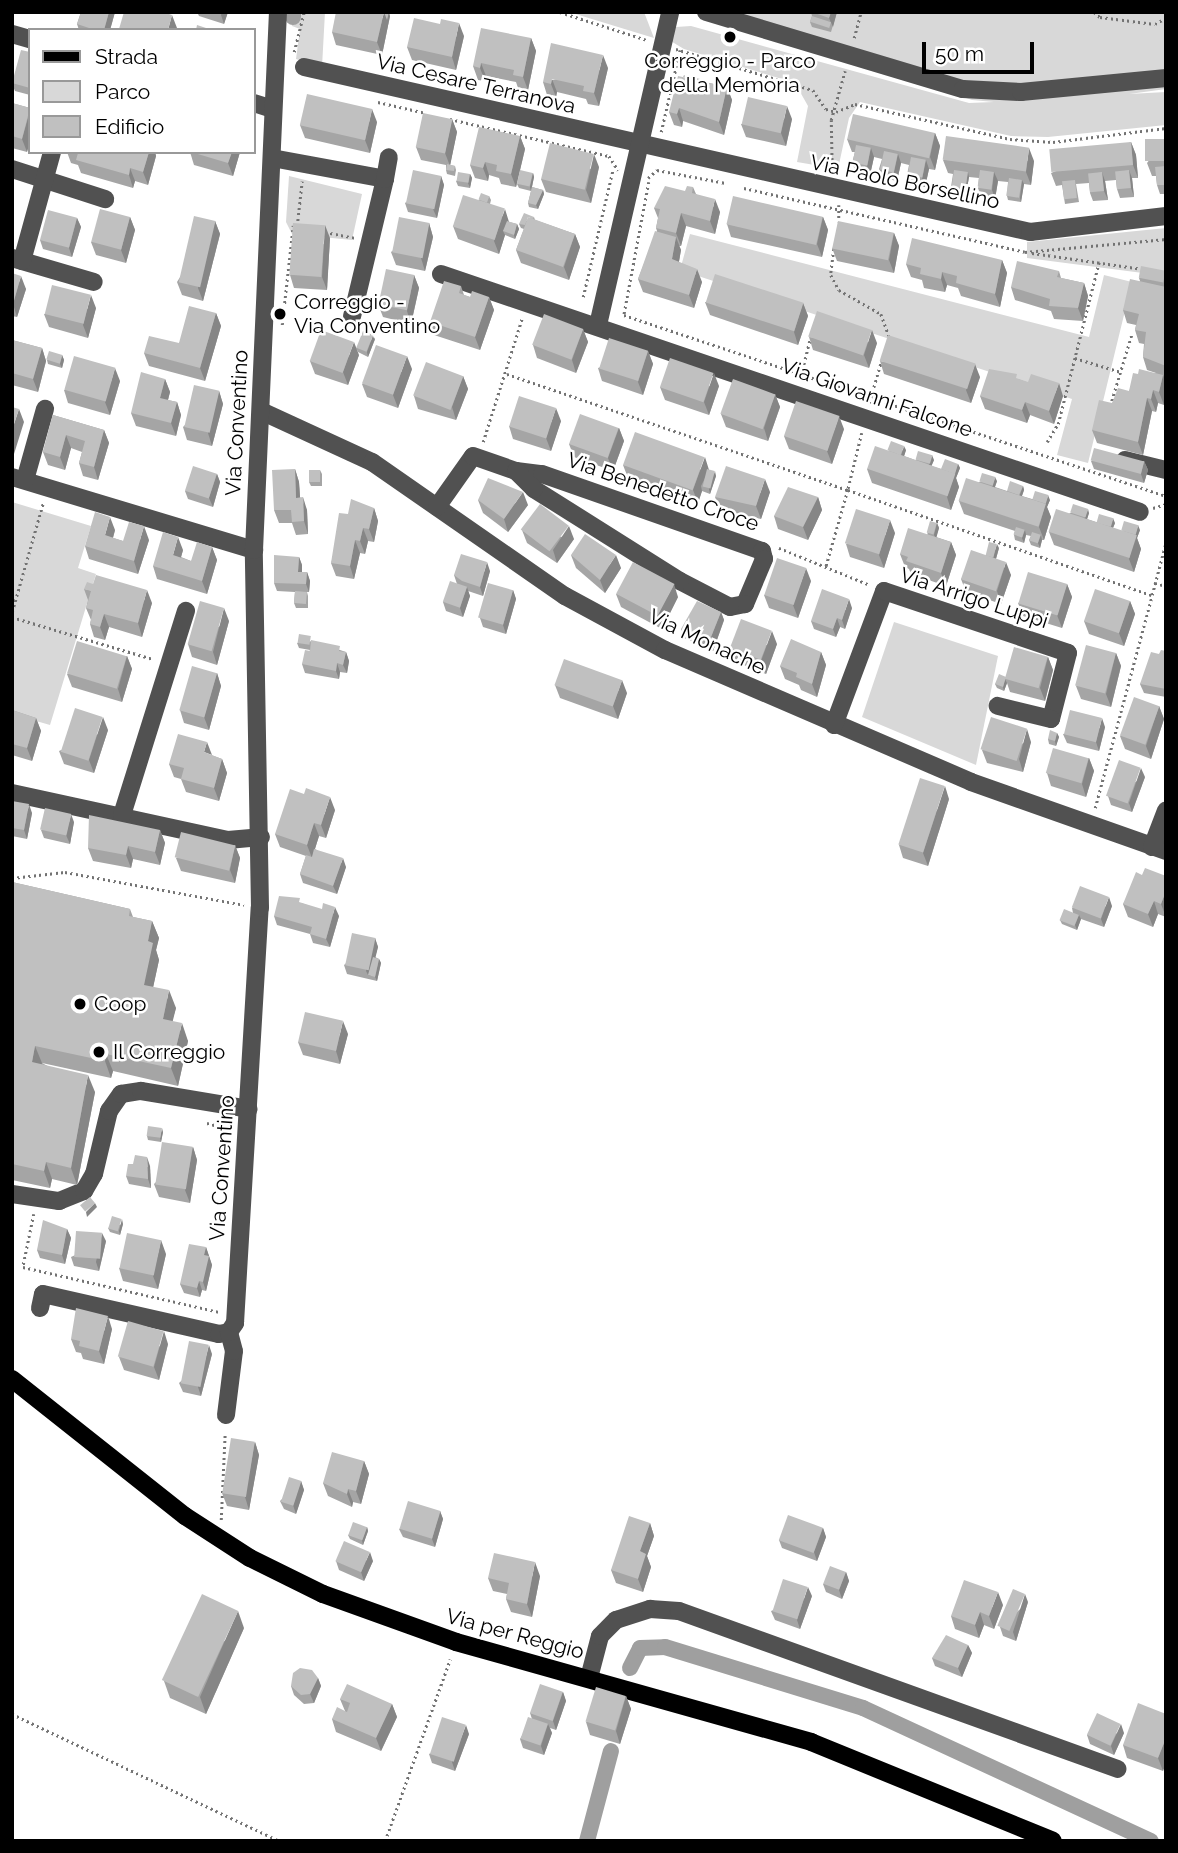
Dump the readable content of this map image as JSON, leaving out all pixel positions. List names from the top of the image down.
{
  "streets": {
    "main road": ["Via per Reggio"],
    "street": [
      "Via Cesare Terranova",
      "Via Paolo Borsellino",
      "Via Giovanni Falcone",
      "Via Conventino",
      "Via Benedetto Croce",
      "Via Arrigo Luppi",
      "Via Monache"
    ]
  },
  "crossings": [
    ["Via Cesare Terranova", "Via Paolo Borsellino"],
    ["Via Conventino", "Via Monache"],
    ["Via Arrigo Luppi", "Via Monache"]
  ],
  "places": [
    "Correggio - Parco della Memoria",
    "Correggio - Via Conventino",
    "Coop",
    "Il Correggio"
  ],
  "legend": ["Strada", "Parco", "Edificio"],
  "scale_bar": "50 m"
}
